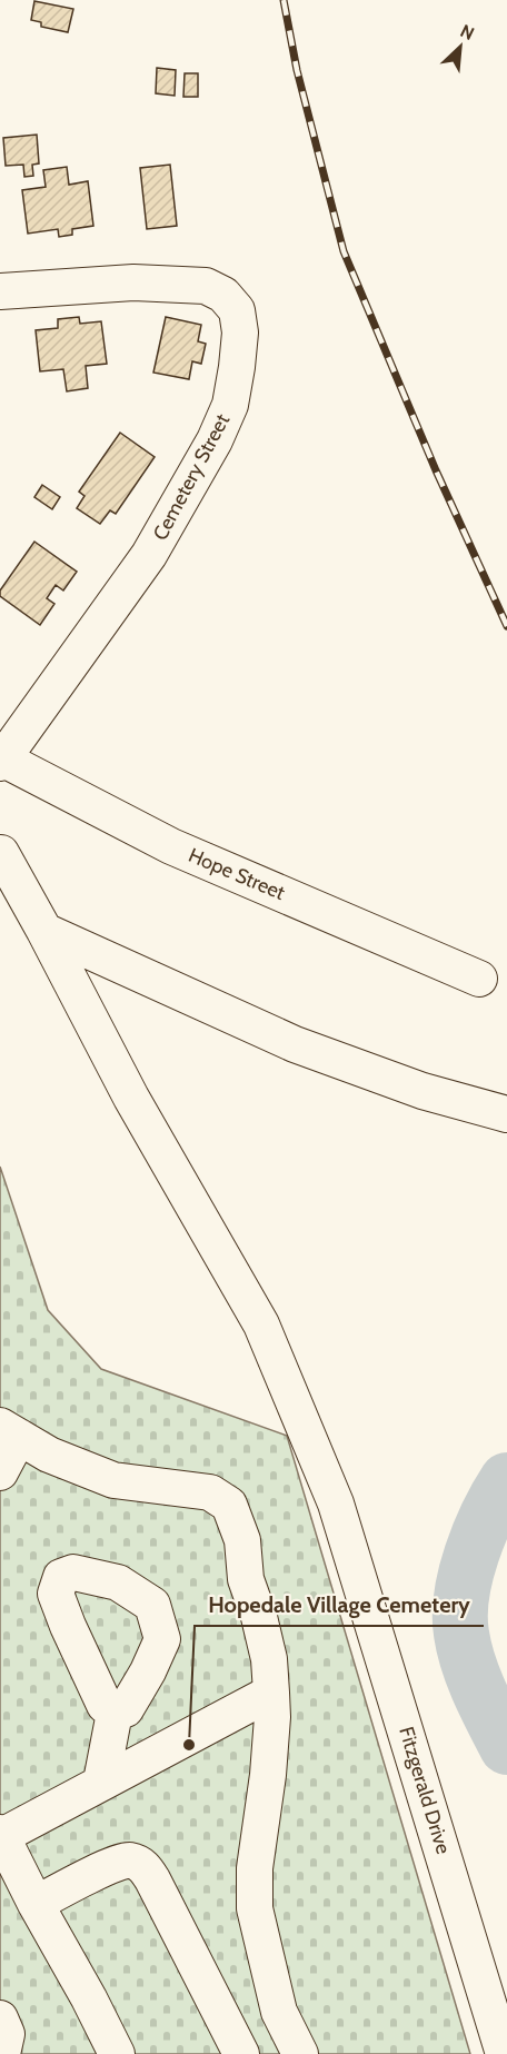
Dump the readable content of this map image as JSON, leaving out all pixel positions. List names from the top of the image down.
{
  "streets": {
    "street": ["Cemetery Street", "Hope Street", "Fitzgerald Drive"]
  },
  "crossings": [
    ["Cemetery Street", "Hope Street"]
  ],
  "places": ["Hopedale Village Cemetery"],
  "north": "top right"
}
